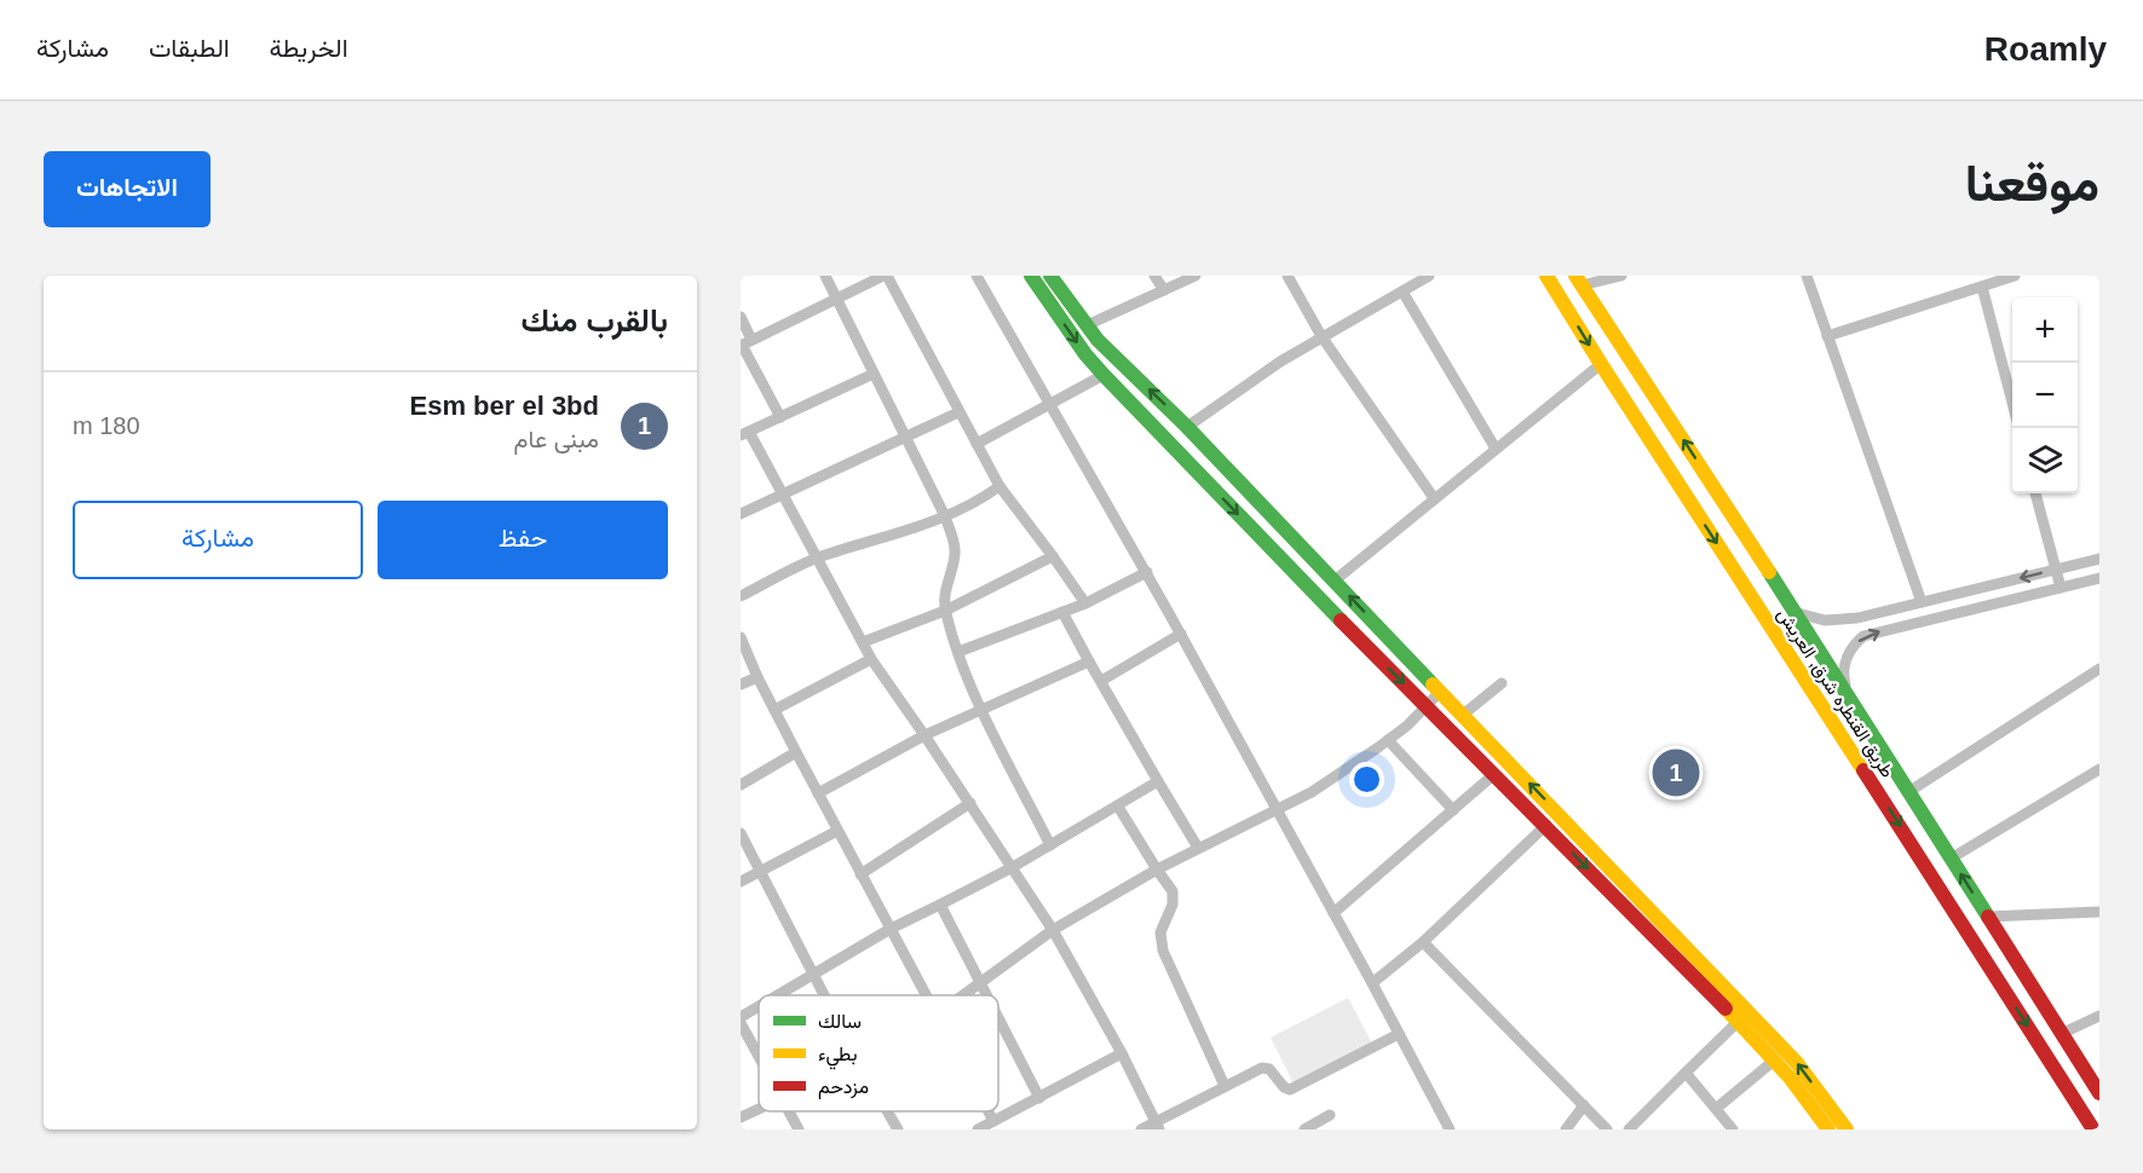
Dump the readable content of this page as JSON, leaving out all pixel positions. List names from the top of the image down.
{
  "streets": {
    "main road": ["طريق القنطره شرق, العريش"]
  },
  "legend": ["سالك", "بطيء", "مزدحم"],
  "page": {
    "header": "Roamly",
    "nav": ["الخريطة", "الطبقات", "مشاركة"],
    "title": "موقعنا",
    "buttons": [
      "الاتجاهات",
      ["حفظ", "مشاركة"]
    ],
    "heading": "بالقرب منك",
    "map_buttons": ["+", "−"],
    "list": [
      {
        "mark": "1",
        "name": "Esm ber el 3bd",
        "note": "مبنى عام",
        "value": "180 m"
      }
    ],
    "pins": "1"
  }
}
